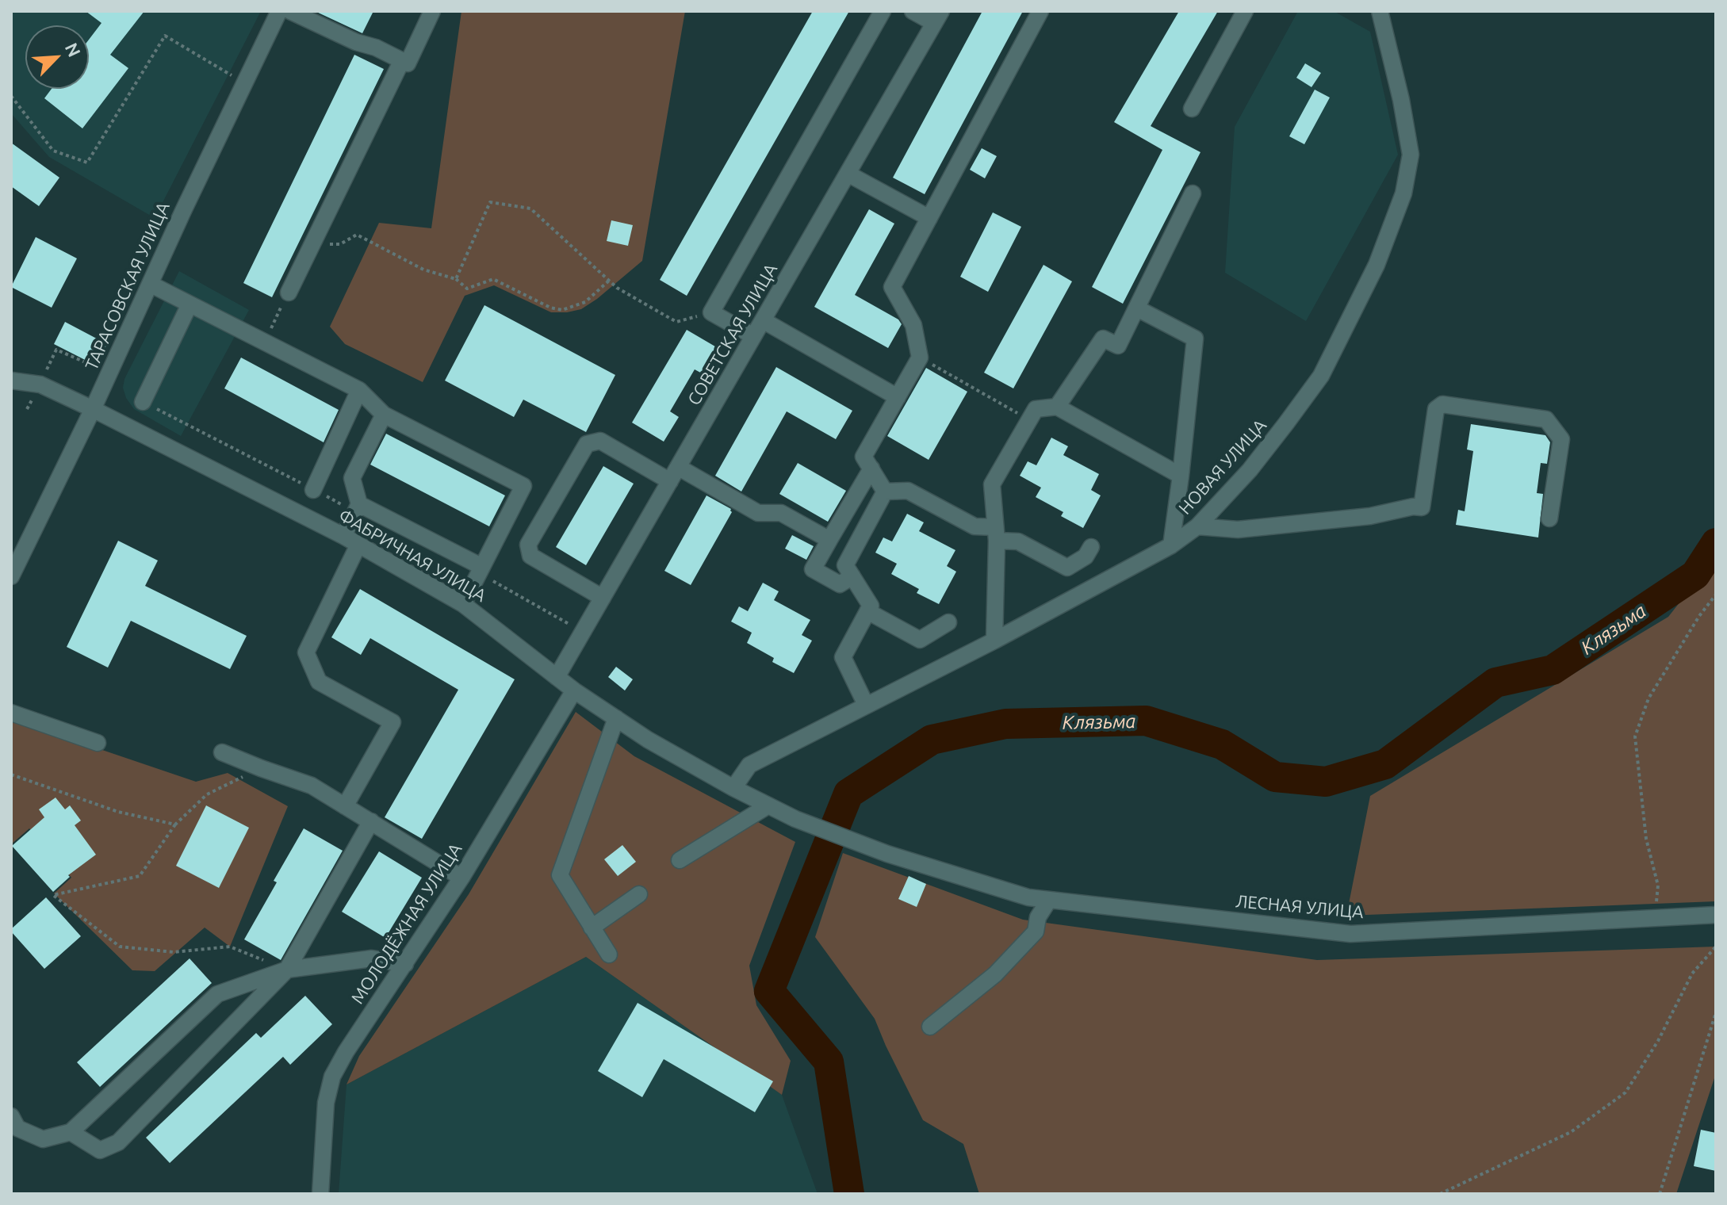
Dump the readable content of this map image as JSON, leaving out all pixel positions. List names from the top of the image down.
{
  "streets": {
    "street": [
      "ТАРАСОВСКАЯ УЛИЦА",
      "СОВЕТСКАЯ УЛИЦА",
      "НОВАЯ УЛИЦА",
      "ФАБРИЧНАЯ УЛИЦА",
      "ЛЕСНАЯ УЛИЦА",
      "МОЛОДЁЖНАЯ УЛИЦА"
    ]
  },
  "crossings": [
    ["ТАРАСОВСКАЯ УЛИЦА", "ФАБРИЧНАЯ УЛИЦА"],
    ["СОВЕТСКАЯ УЛИЦА", "ФАБРИЧНАЯ УЛИЦА"],
    ["НОВАЯ УЛИЦА", "ФАБРИЧНАЯ УЛИЦА"],
    ["ФАБРИЧНАЯ УЛИЦА", "ЛЕСНАЯ УЛИЦА"],
    ["ФАБРИЧНАЯ УЛИЦА", "МОЛОДЁЖНАЯ УЛИЦА"]
  ],
  "water": ["Клязьма"],
  "north": "top right"
}
